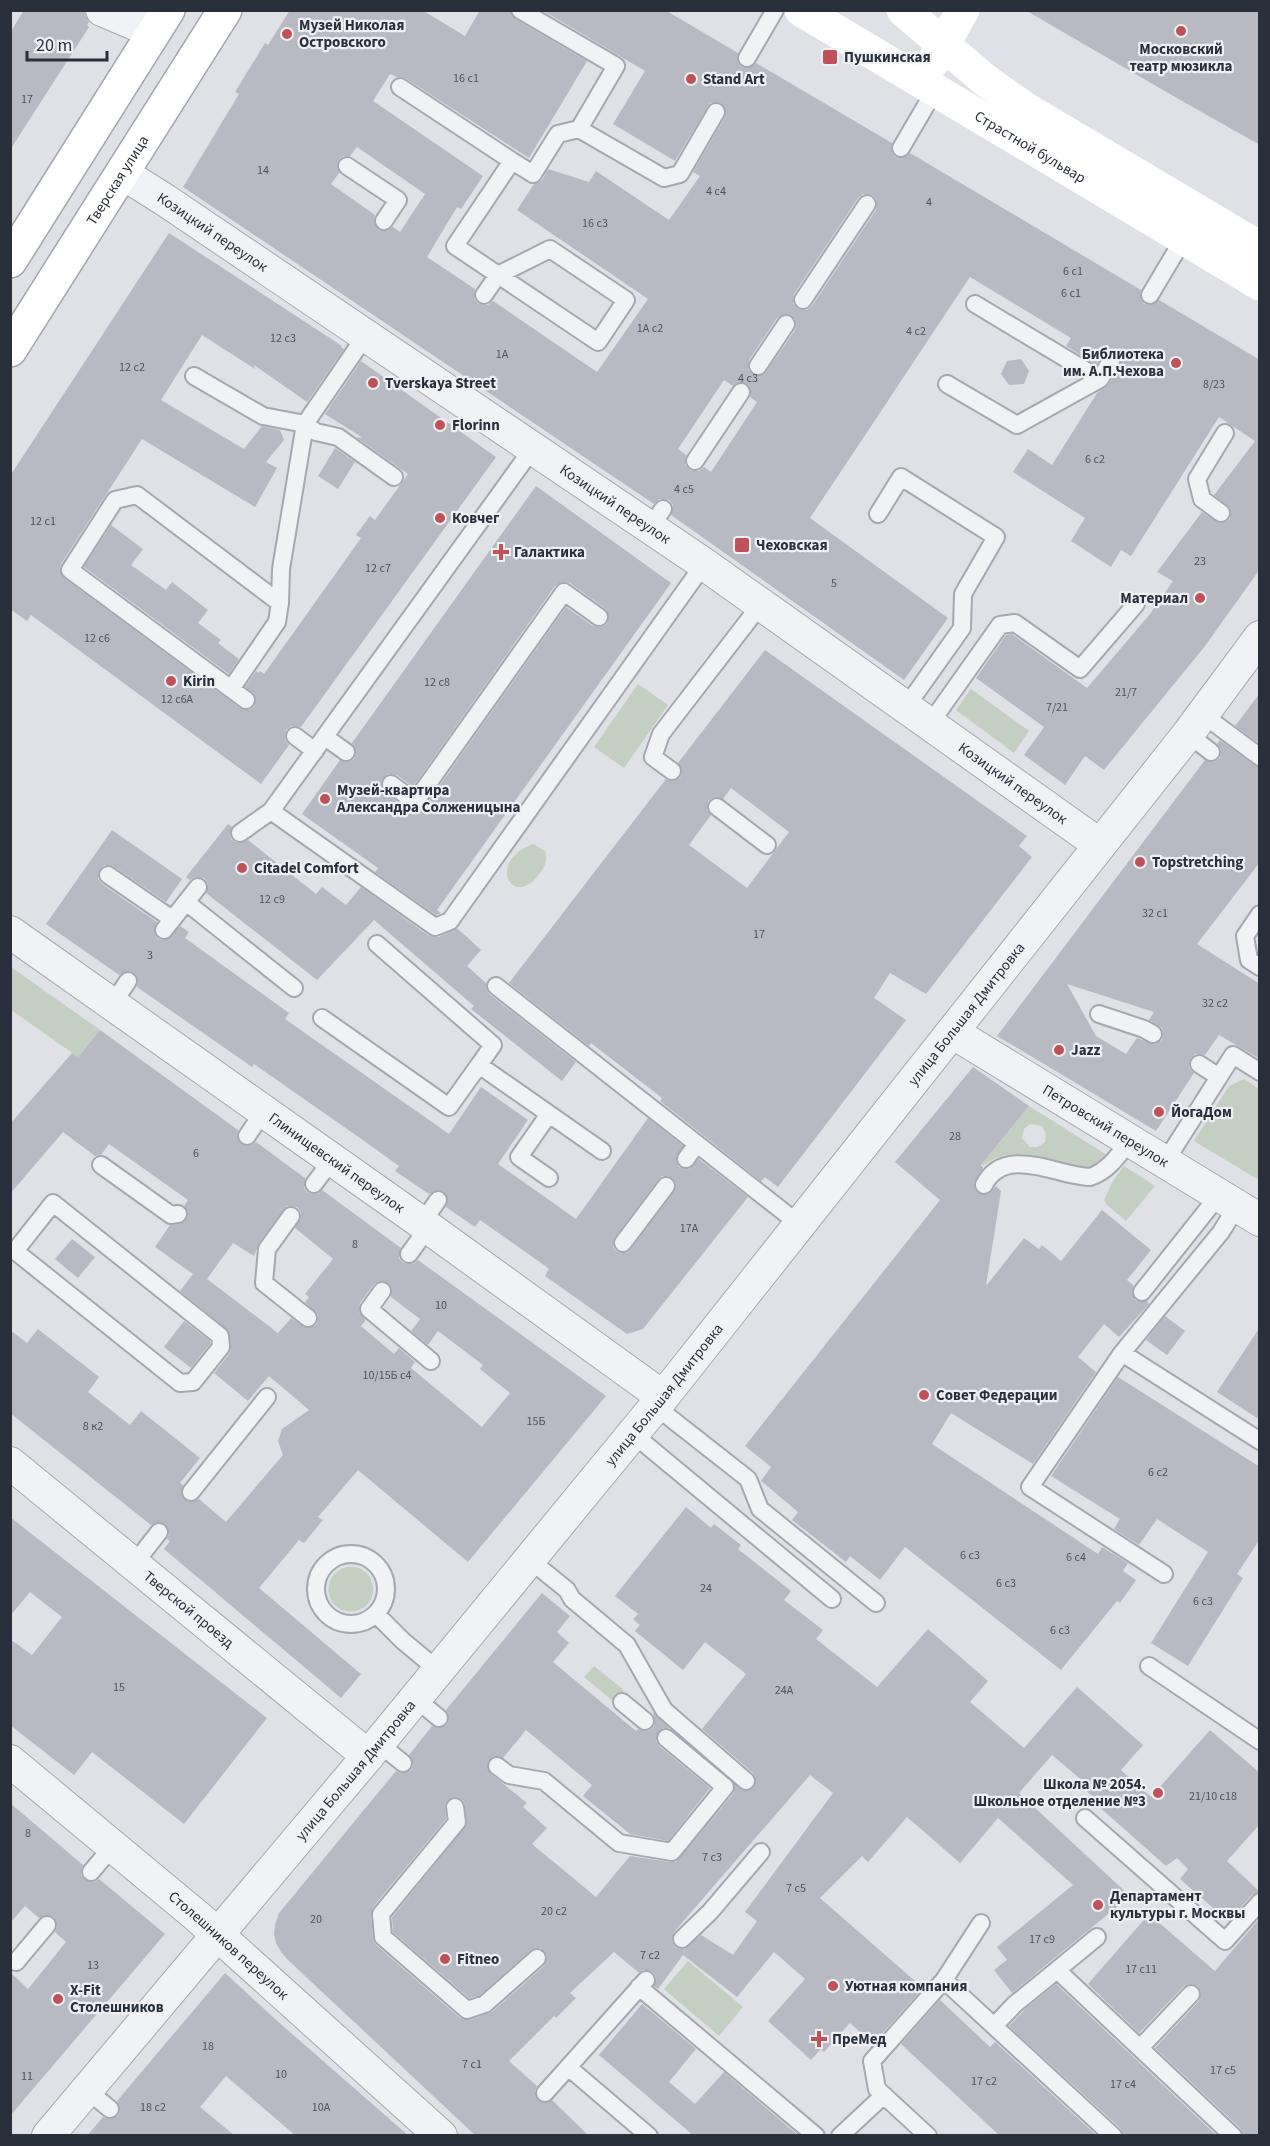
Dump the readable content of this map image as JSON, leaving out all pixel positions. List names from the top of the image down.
{
  "streets": {
    "main road": ["Страстной бульвар", "Тверская улица"],
    "street": [
      "Козицкий переулок",
      "улица Большая Дмитровка",
      "Петровский переулок",
      "Глинищевский переулок",
      "Тверской проезд",
      "Столешников переулок"
    ]
  },
  "crossings": [
    ["Тверская улица", "Козицкий переулок"],
    ["Козицкий переулок", "улица Большая Дмитровка"],
    ["улица Большая Дмитровка", "Петровский переулок"],
    ["улица Большая Дмитровка", "Глинищевский переулок"],
    ["улица Большая Дмитровка", "Тверской проезд"],
    ["улица Большая Дмитровка", "Столешников переулок"]
  ],
  "places": {
    "other": [
      "Московский театр мюзикла",
      "Музей Николая Островского",
      "Stand Art",
      "Библиотека им. А.П.Чехова",
      "Tverskaya Street",
      "Florinn",
      "Ковчег",
      "Материал",
      "Kirin",
      "Музей-квартира Александра Солженицына",
      "Topstretching",
      "Citadel Comfort",
      "Jazz",
      "ЙогаДом",
      "Совет Федерации",
      "Школа № 2054. Школьное отделение №3",
      "Департамент культуры г. Москвы",
      "Fitneo",
      "Уютная компания",
      "X-Fit Столешников"
    ],
    "transit": ["Пушкинская", "Чеховская"],
    "health": ["Галактика", "ПреМед"]
  },
  "house_numbers": [
    "16 с1",
    "17",
    "14",
    "4 с4",
    "4",
    "16 с3",
    "6 с1",
    "6 с1",
    "1А с2",
    "4 с2",
    "12 с3",
    "1А",
    "12 с2",
    "4 с3",
    "8/23",
    "6 с2",
    "4 с5",
    "12 с1",
    "23",
    "12 с7",
    "5",
    "12 с6",
    "12 с8",
    "21/7",
    "12 с6А",
    "7/21",
    "12 с9",
    "32 с1",
    "17",
    "3",
    "32 с2",
    "28",
    "6",
    "17А",
    "8",
    "10",
    "10/15Б с4",
    "15Б",
    "8 к2",
    "6 с2",
    "6 с3",
    "6 с4",
    "6 с3",
    "24",
    "6 с3",
    "6 с3",
    "15",
    "24А",
    "21/10 с18",
    "8",
    "7 с3",
    "7 с5",
    "20 с2",
    "20",
    "17 с9",
    "7 с2",
    "13",
    "17 с11",
    "18",
    "7 с1",
    "17 с5",
    "10",
    "11",
    "17 с2",
    "17 с4",
    "18 с2",
    "10А"
  ],
  "scale_bar": "20 m"
}
